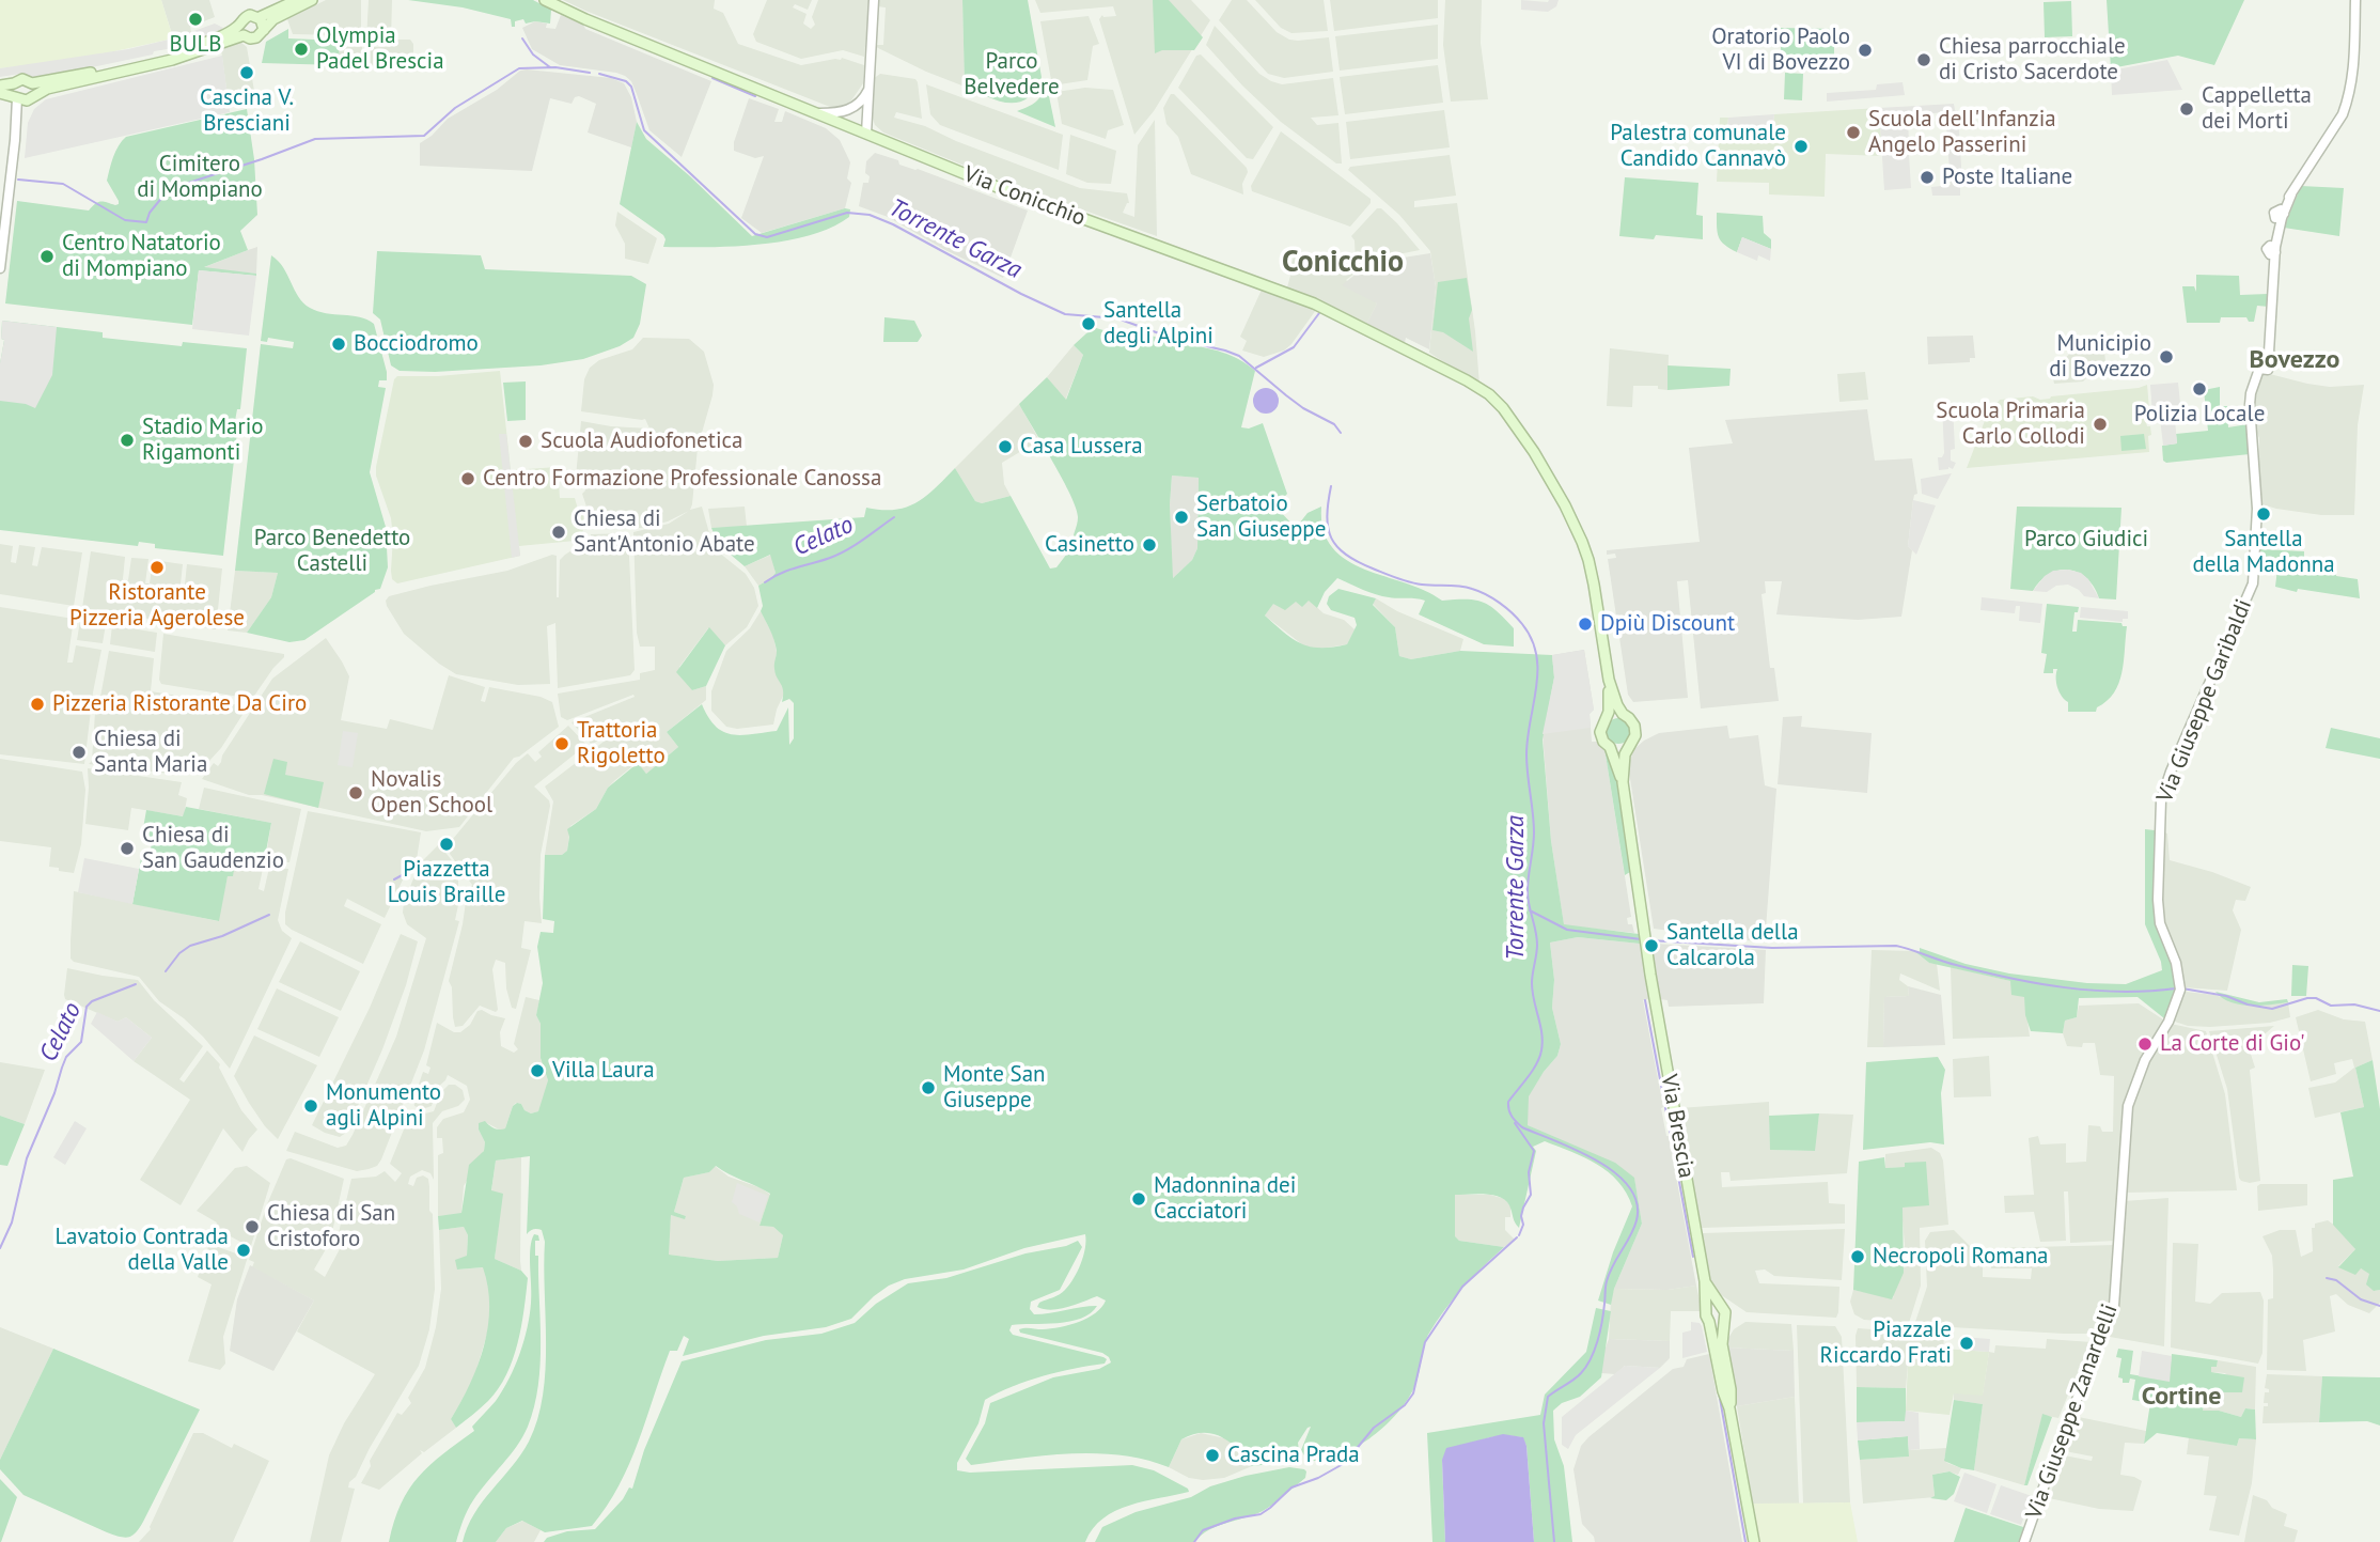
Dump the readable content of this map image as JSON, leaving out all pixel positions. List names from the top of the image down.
{
  "streets": {
    "main road": ["Via Conicchio", "Via Brescia"],
    "street": ["Via Giuseppe Garibaldi", "Via Giuseppe Zanardelli"]
  },
  "crossings": [
    ["Via Giuseppe Garibaldi", "Via Giuseppe Zanardelli"]
  ],
  "districts": ["Conicchio", "Bovezzo", "Cortine"],
  "water": ["Torrente Garza", "Celato"],
  "parks": [
    "Parco Belvedere",
    "Cimitero di Mompiano",
    "Parco Benedetto Castelli",
    "Parco Giudici"
  ],
  "places": [
    "BULB",
    "Olympia Padel Brescia",
    "Oratorio Paolo VI di Bovezzo",
    "Chiesa parrocchiale di Cristo Sacerdote",
    "Cascina V. Bresciani",
    "Cappelletta dei Morti",
    "Scuola dell'Infanzia Angelo Passerini",
    "Palestra comunale Candido Cannavò",
    "Poste Italiane",
    "Centro Natatorio di Mompiano",
    "Santella degli Alpini",
    "Bocciodromo",
    "Municipio di Bovezzo",
    "Polizia Locale",
    "Scuola Primaria Carlo Collodi",
    "Stadio Mario Rigamonti",
    "Scuola Audiofonetica",
    "Casa Lussera",
    "Centro Formazione Professionale Canossa",
    "Santella della Madonna",
    "Serbatoio San Giuseppe",
    "Chiesa di Sant'Antonio Abate",
    "Casinetto",
    "Ristorante Pizzeria Agerolese",
    "Dpiù Discount",
    "Pizzeria Ristorante Da Ciro",
    "Trattoria Rigoletto",
    "Chiesa di Santa Maria",
    "Novalis Open School",
    "Piazzetta Louis Braille",
    "Chiesa di San Gaudenzio",
    "Santella della Calcarola",
    "La Corte di Gio'",
    "Villa Laura",
    "Monte San Giuseppe",
    "Monumento agli Alpini",
    "Madonnina dei Cacciatori",
    "Chiesa di San Cristoforo",
    "Lavatoio Contrada della Valle",
    "Necropoli Romana",
    "Piazzale Riccardo Frati",
    "Cascina Prada"
  ]
}
